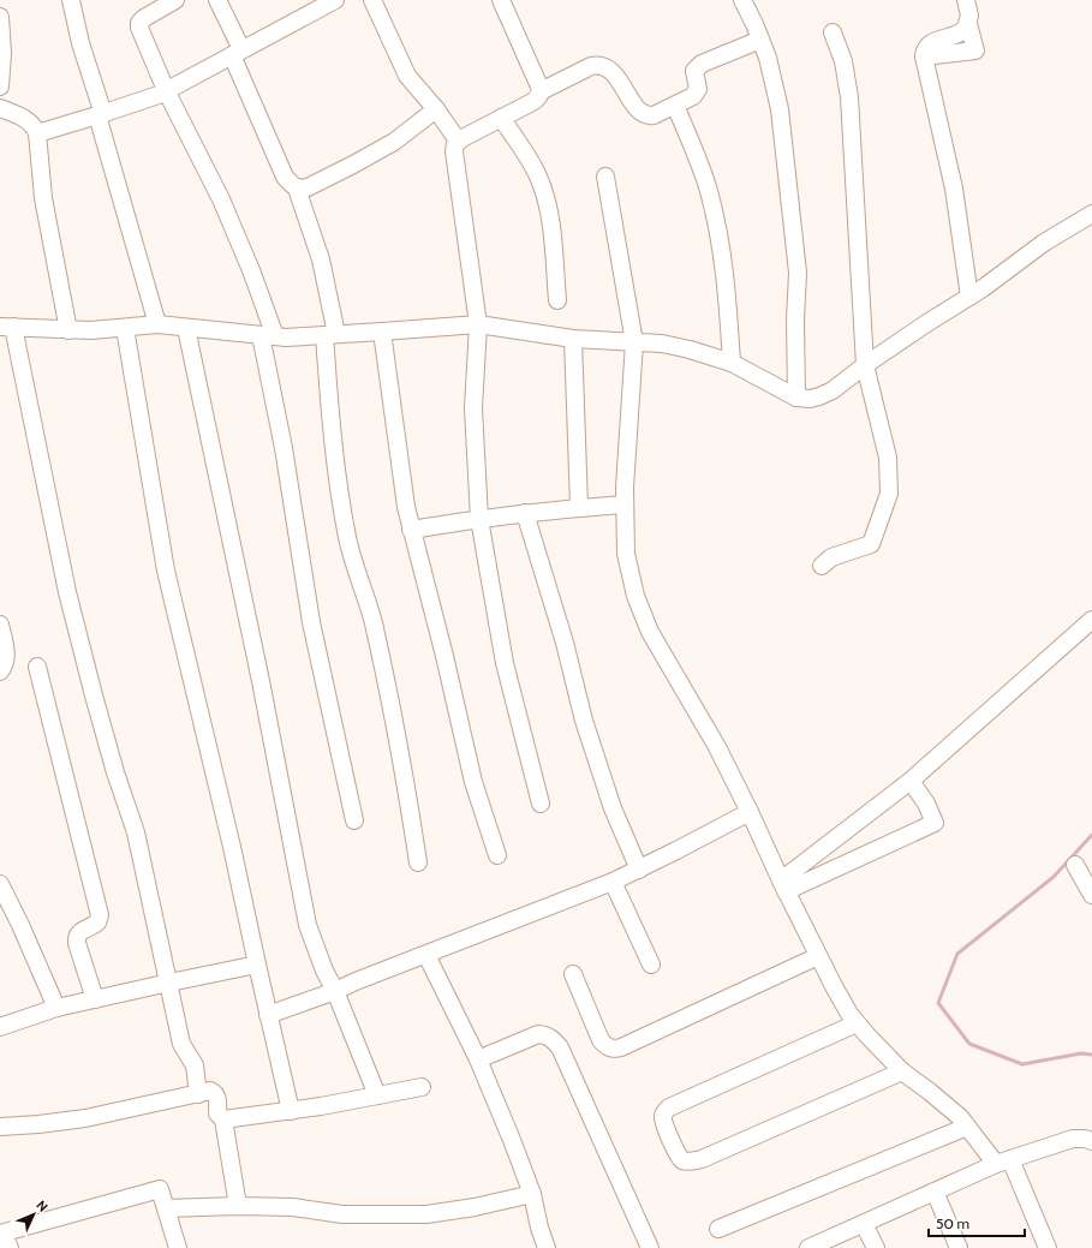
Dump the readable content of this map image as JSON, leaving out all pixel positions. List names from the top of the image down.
{
  "scale_bar": "50 m",
  "north": "top right"
}
